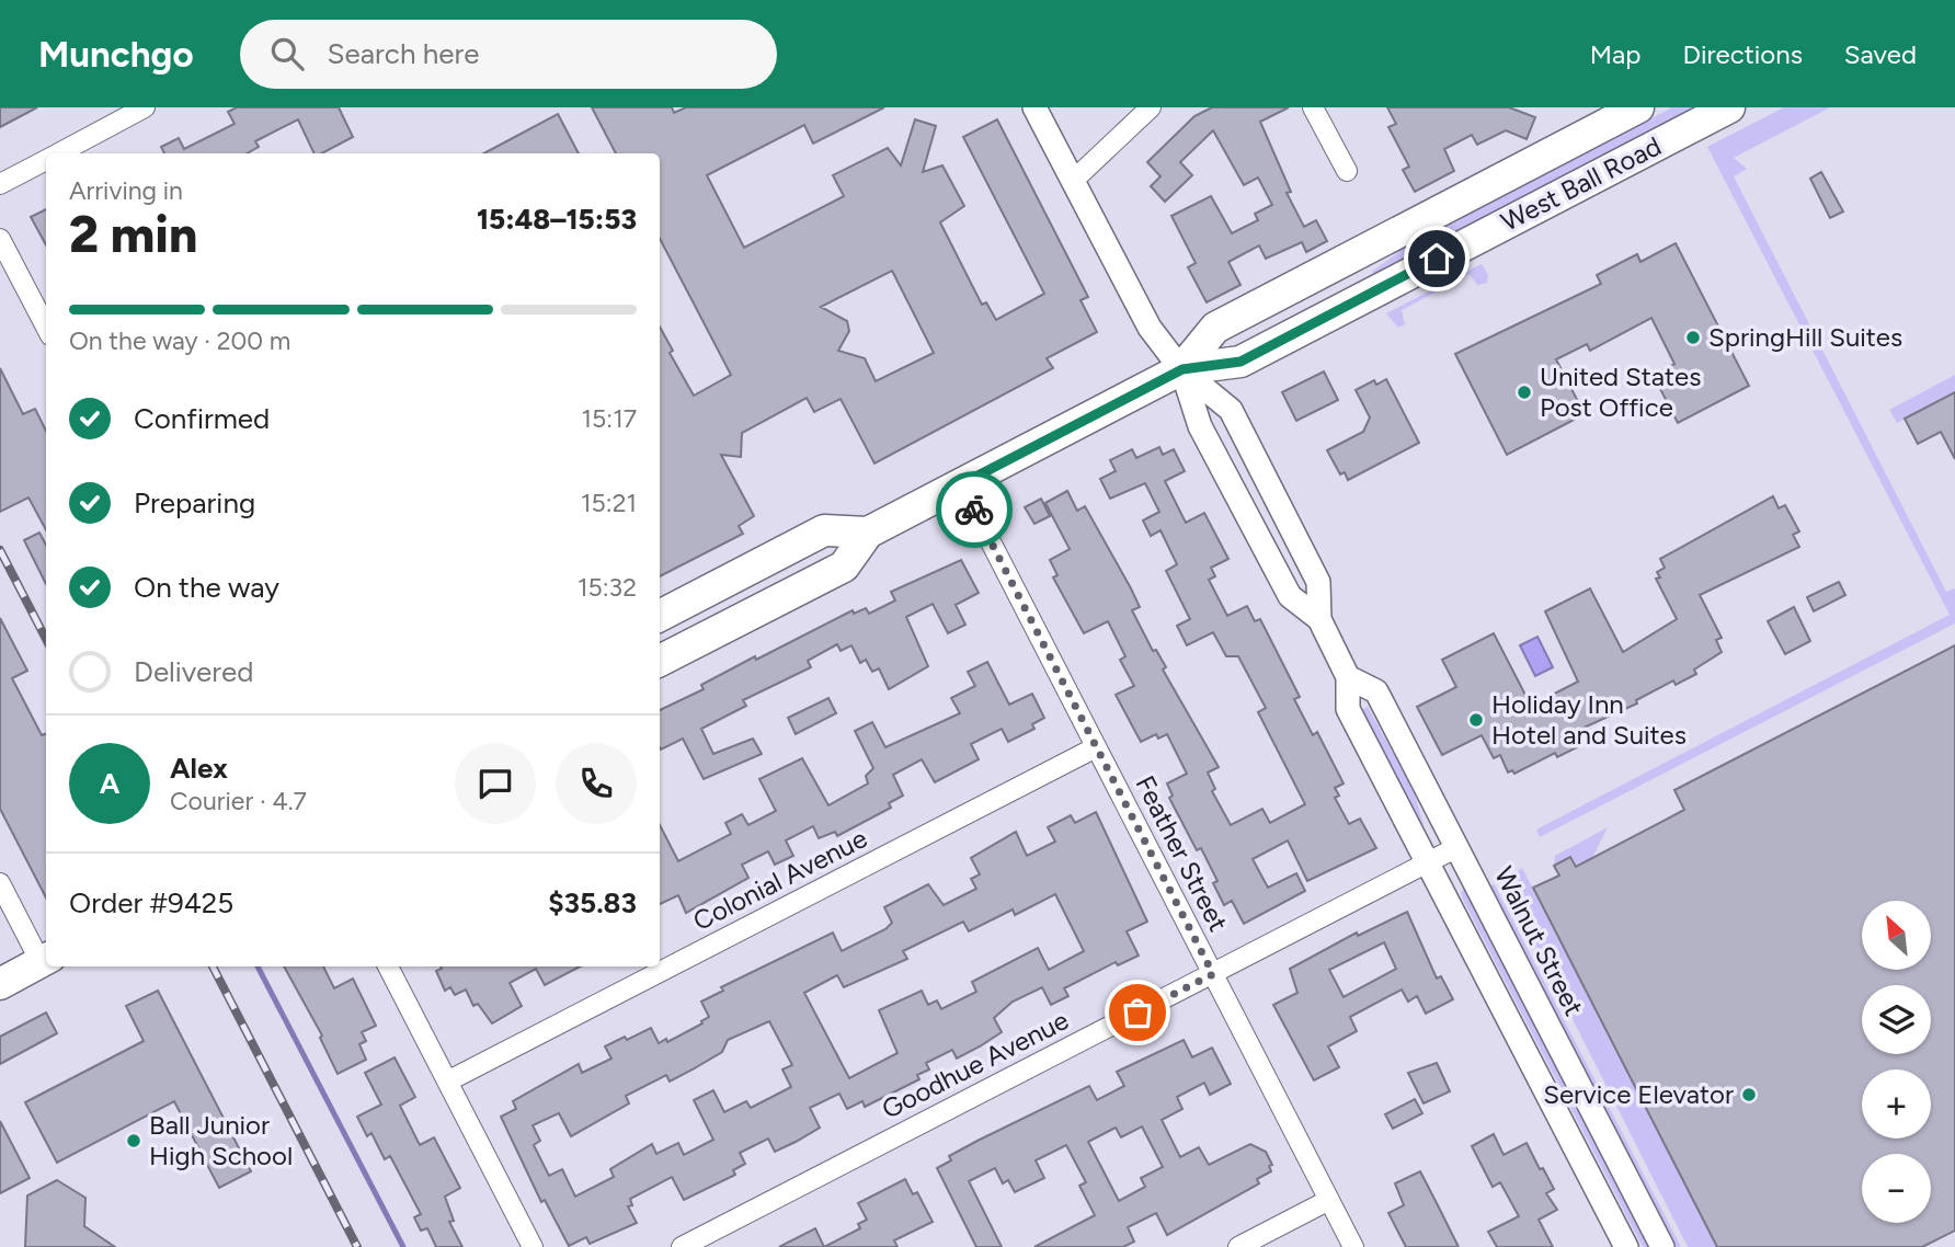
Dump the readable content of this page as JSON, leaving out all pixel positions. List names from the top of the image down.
{
  "streets": {
    "main road": ["West Ball Road"],
    "street": [
      "Feather Street",
      "Colonial Avenue",
      "Walnut Street",
      "Goodhue Avenue"
    ]
  },
  "crossings": [
    ["West Ball Road", "Feather Street"],
    ["Feather Street", "Colonial Avenue"],
    ["Feather Street", "Goodhue Avenue"],
    ["Walnut Street", "Goodhue Avenue"]
  ],
  "places": [
    "SpringHill Suites",
    "United States Post Office",
    "Holiday Inn Hotel and Suites",
    "Service Elevator",
    "Ball Junior High School"
  ],
  "north": "top left",
  "page": {
    "header": "Munchgo",
    "search": "Search here",
    "nav": ["Map", "Directions", "Saved"],
    "heading": ["2 min", "Arriving in", "15:48–15:53"],
    "panel": [
      "Alex",
      "Courier · 4.7",
      "Order #9425",
      "$35.83"
    ],
    "bar": "On the way · 200 m",
    "list": [
      ["Confirmed", "15:17"],
      ["Preparing", "15:21"],
      ["On the way", "15:32"],
      "Delivered"
    ],
    "round": "A",
    "map_buttons": ["+", "−"]
  }
}
